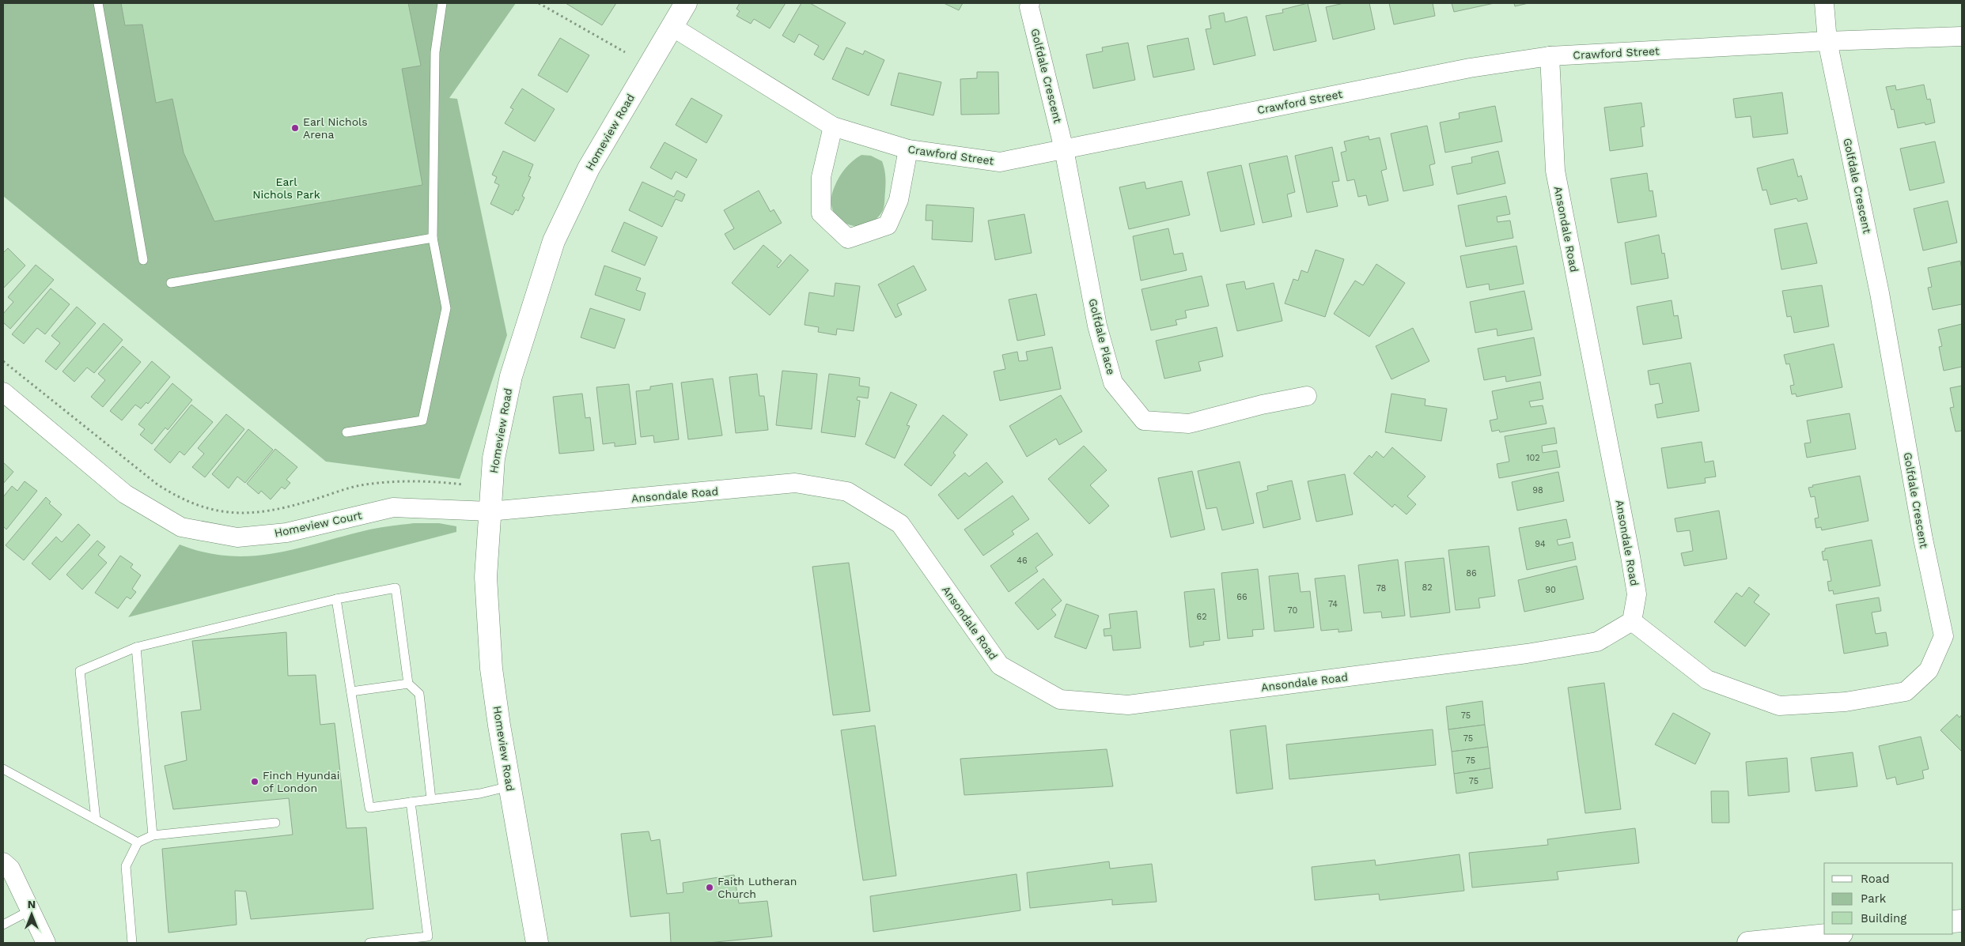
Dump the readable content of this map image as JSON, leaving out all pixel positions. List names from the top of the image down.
{
  "streets": {
    "street": [
      "Crawford Street",
      "Golfdale Crescent",
      "Homeview Road",
      "Ansondale Road",
      "Golfdale Place",
      "Homeview Court"
    ]
  },
  "crossings": [
    ["Crawford Street", "Golfdale Crescent"],
    ["Crawford Street", "Homeview Road"],
    ["Crawford Street", "Ansondale Road"],
    ["Crawford Street", "Golfdale Place"],
    ["Golfdale Crescent", "Ansondale Road"],
    ["Golfdale Crescent", "Golfdale Place"],
    ["Homeview Road", "Ansondale Road"],
    ["Homeview Road", "Homeview Court"],
    ["Ansondale Road", "Homeview Court"]
  ],
  "parks": ["Earl Nichols Park"],
  "places": ["Earl Nichols Arena", "Finch Hyundai of London", "Faith Lutheran Church"],
  "house_numbers": [
    "102",
    "98",
    "94",
    "46",
    "86",
    "82",
    "78",
    "90",
    "66",
    "74",
    "70",
    "62",
    "75",
    "75",
    "75",
    "75"
  ],
  "legend": ["Road", "Park", "Building"],
  "north": "top"
}
